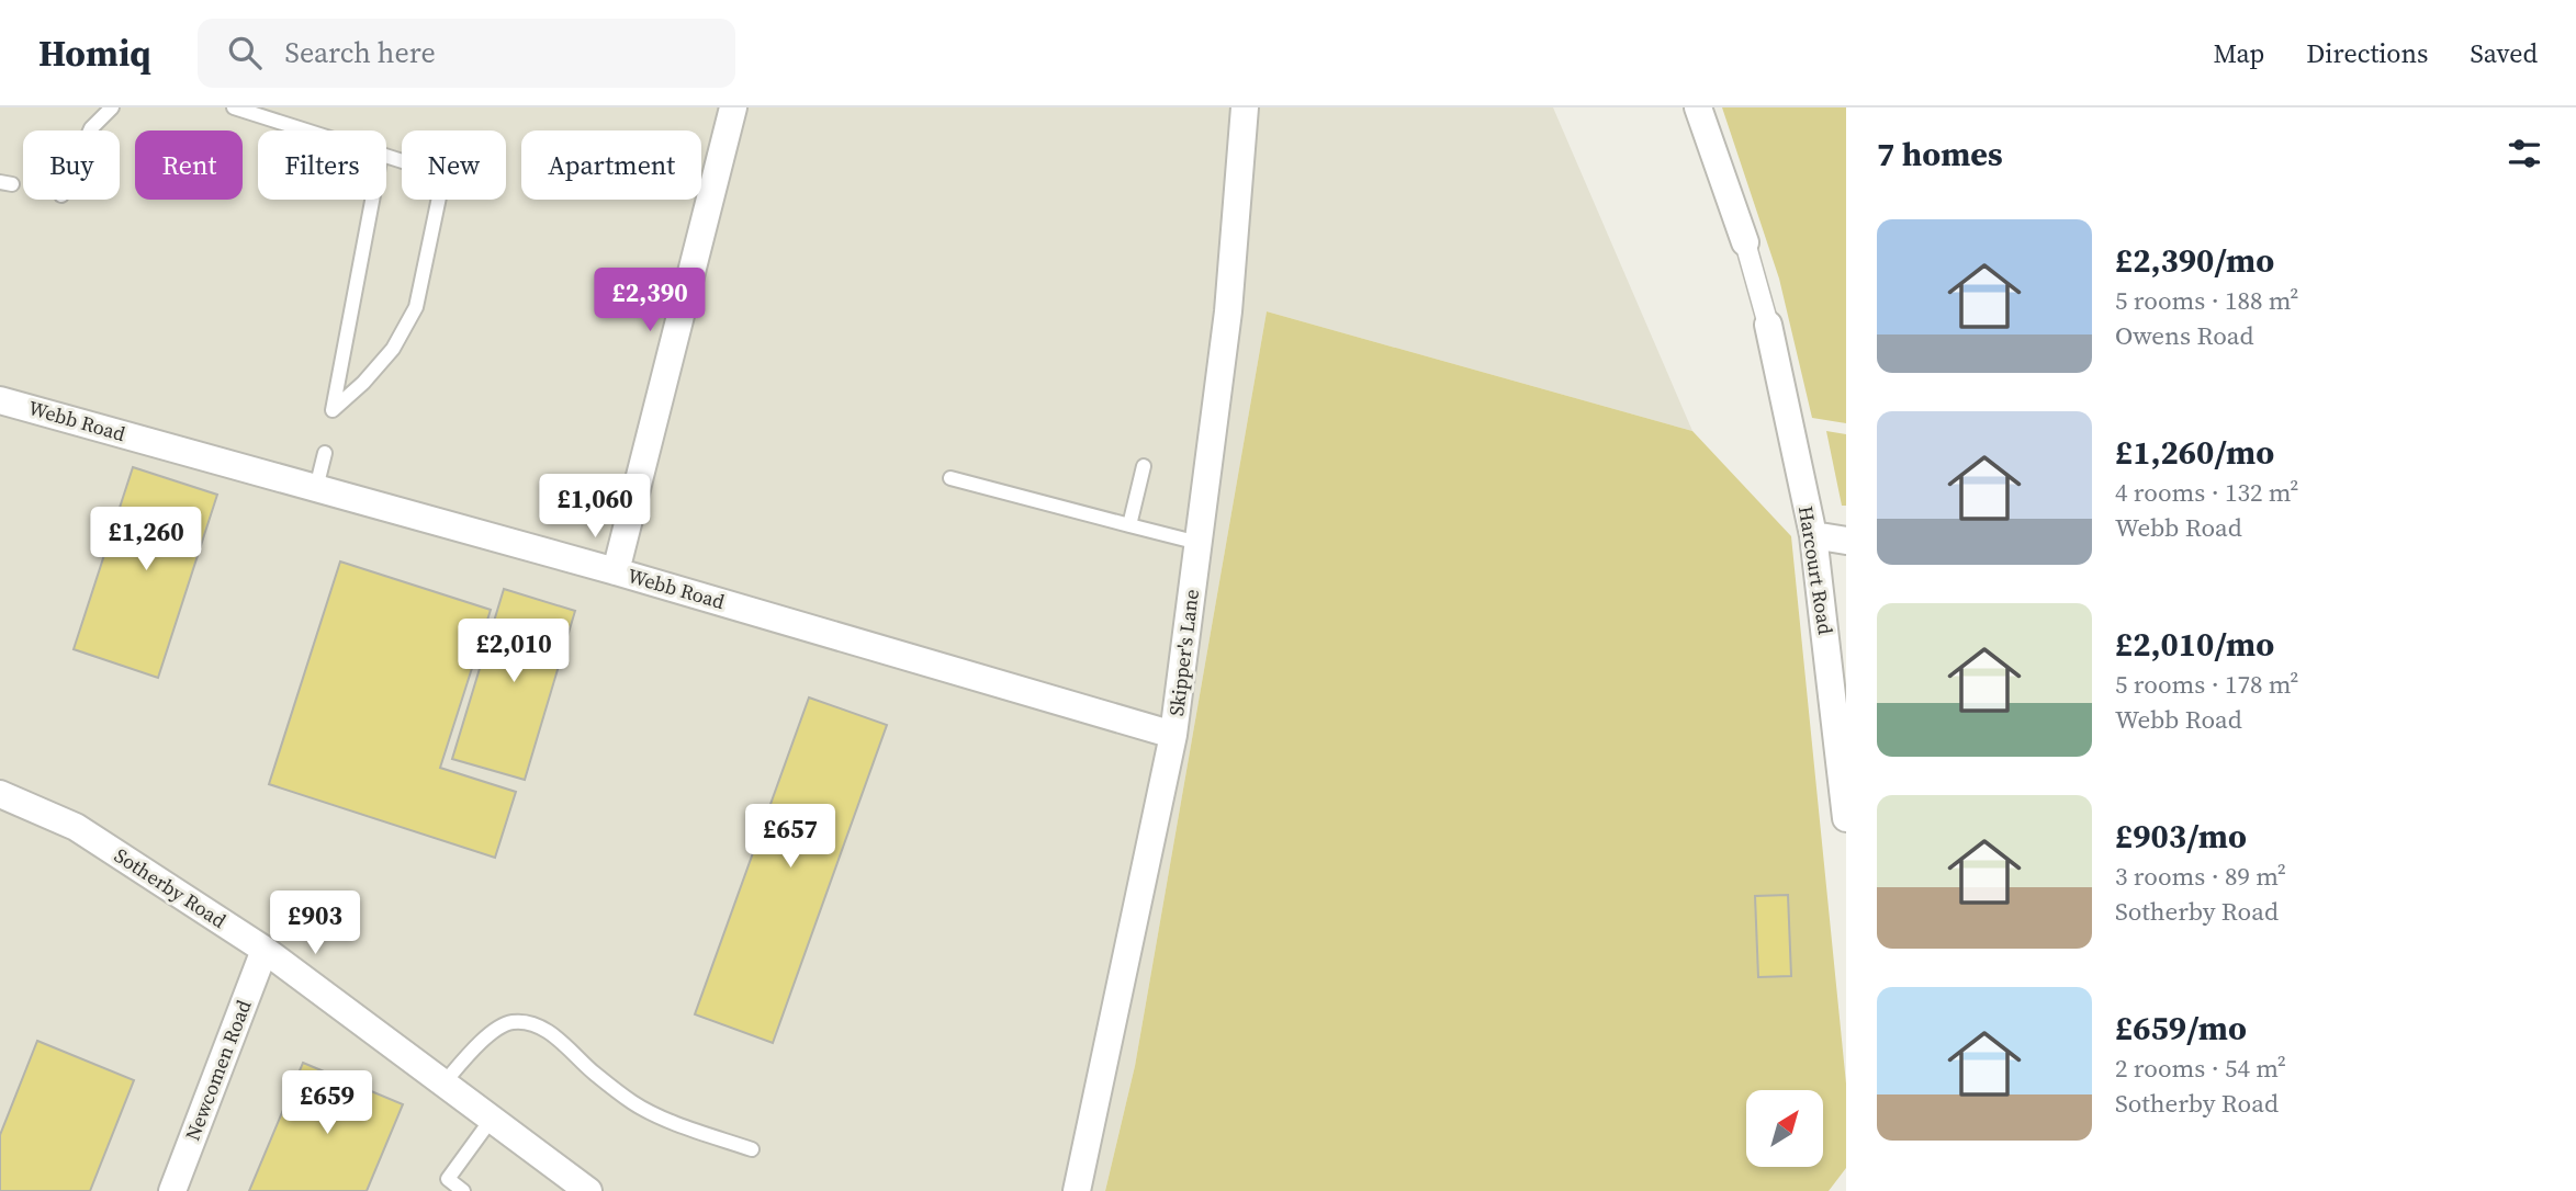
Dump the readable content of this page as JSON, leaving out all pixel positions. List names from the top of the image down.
{
  "streets": {
    "street": [
      "Webb Road",
      "Harcourt Road",
      "Skipper's Lane",
      "Sotherby Road",
      "Newcomen Road"
    ]
  },
  "crossings": [
    ["Webb Road", "Skipper's Lane"],
    ["Sotherby Road", "Newcomen Road"]
  ],
  "north": "top right",
  "page": {
    "header": "Homiq",
    "search": "Search here",
    "nav": ["Map", "Directions", "Saved"],
    "heading": "7 homes",
    "chip": [
      "Buy",
      "Rent",
      "Filters",
      "New",
      "Apartment"
    ],
    "list": [
      {
        "name": "£2,390/mo",
        "note": "5 rooms · 188 m² · Owens Road"
      },
      {
        "name": "£1,260/mo",
        "note": "4 rooms · 132 m² · Webb Road"
      },
      {
        "name": "£2,010/mo",
        "note": "5 rooms · 178 m² · Webb Road"
      },
      {
        "name": "£903/mo",
        "note": "3 rooms · 89 m² · Sotherby Road"
      },
      {
        "name": "£659/mo",
        "note": "2 rooms · 54 m² · Sotherby Road"
      }
    ],
    "price": [
      "£2,390",
      "£1,060",
      "£1,260",
      "£2,010",
      "£657",
      "£903",
      "£659"
    ]
  }
}
